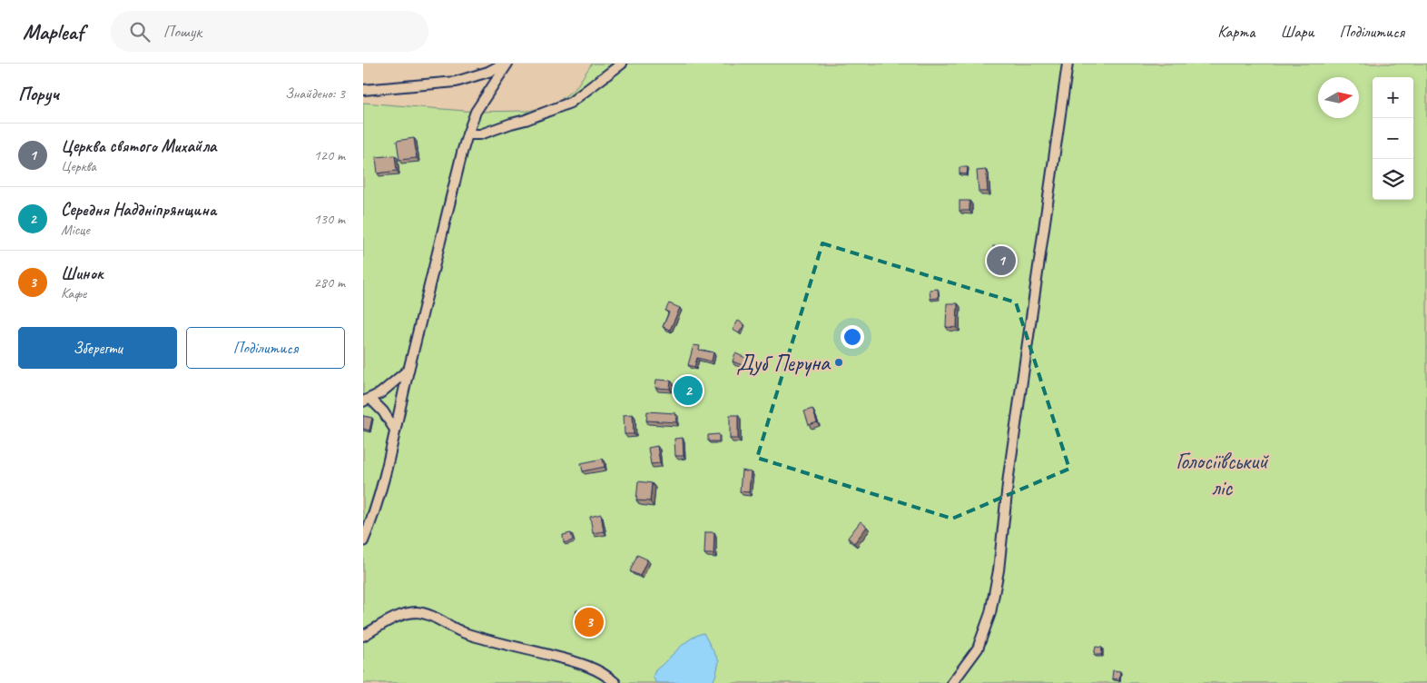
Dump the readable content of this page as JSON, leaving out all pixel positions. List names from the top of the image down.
{
  "parks": ["Голосіївський ліс"],
  "places": ["Дуб Перуна"],
  "north": "right",
  "page": {
    "header": "Mapleaf",
    "search": "Пошук",
    "nav": ["Карта", "Шари", "Поділитися"],
    "heading": ["Поруч", "Знайдено: 3"],
    "map_buttons": ["+", "−"],
    "list": [
      {
        "mark": "1",
        "name": "Церква святого Михайла",
        "note": "Церква",
        "value": "120 m"
      },
      {
        "mark": "2",
        "name": "Середня Наддніпрянщина",
        "note": "Місце",
        "value": "130 m"
      },
      {
        "mark": "3",
        "name": "Шинок",
        "note": "Кафе",
        "value": "280 m"
      }
    ],
    "pins": ["1", "2", "3"],
    "buttons": ["Зберегти", "Поділитися"]
  }
}
